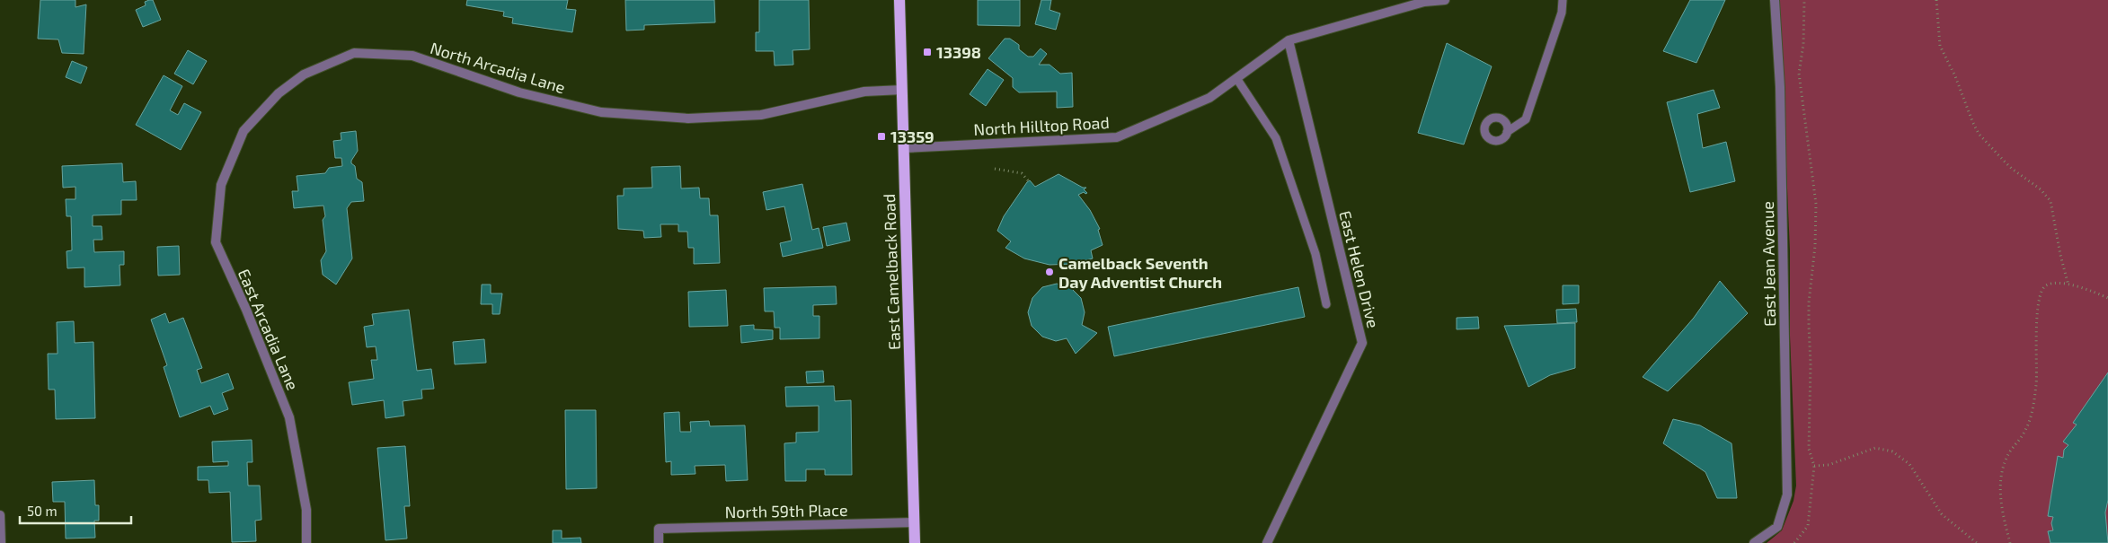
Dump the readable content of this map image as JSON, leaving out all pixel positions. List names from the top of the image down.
{
  "streets": {
    "main road": ["East Camelback Road"],
    "street": [
      "North Arcadia Lane",
      "North Hilltop Road",
      "East Jean Avenue",
      "East Helen Drive",
      "East Arcadia Lane",
      "North 59th Place"
    ]
  },
  "crossings": [
    ["North Arcadia Lane", "East Camelback Road"],
    ["North Arcadia Lane", "East Arcadia Lane"],
    ["North Hilltop Road", "East Helen Drive"],
    ["North Hilltop Road", "East Camelback Road"],
    ["East Camelback Road", "North 59th Place"]
  ],
  "places": {
    "transit": ["13398", "13359"],
    "other": ["Camelback Seventh Day Adventist Church"]
  },
  "scale_bar": "50 m"
}
